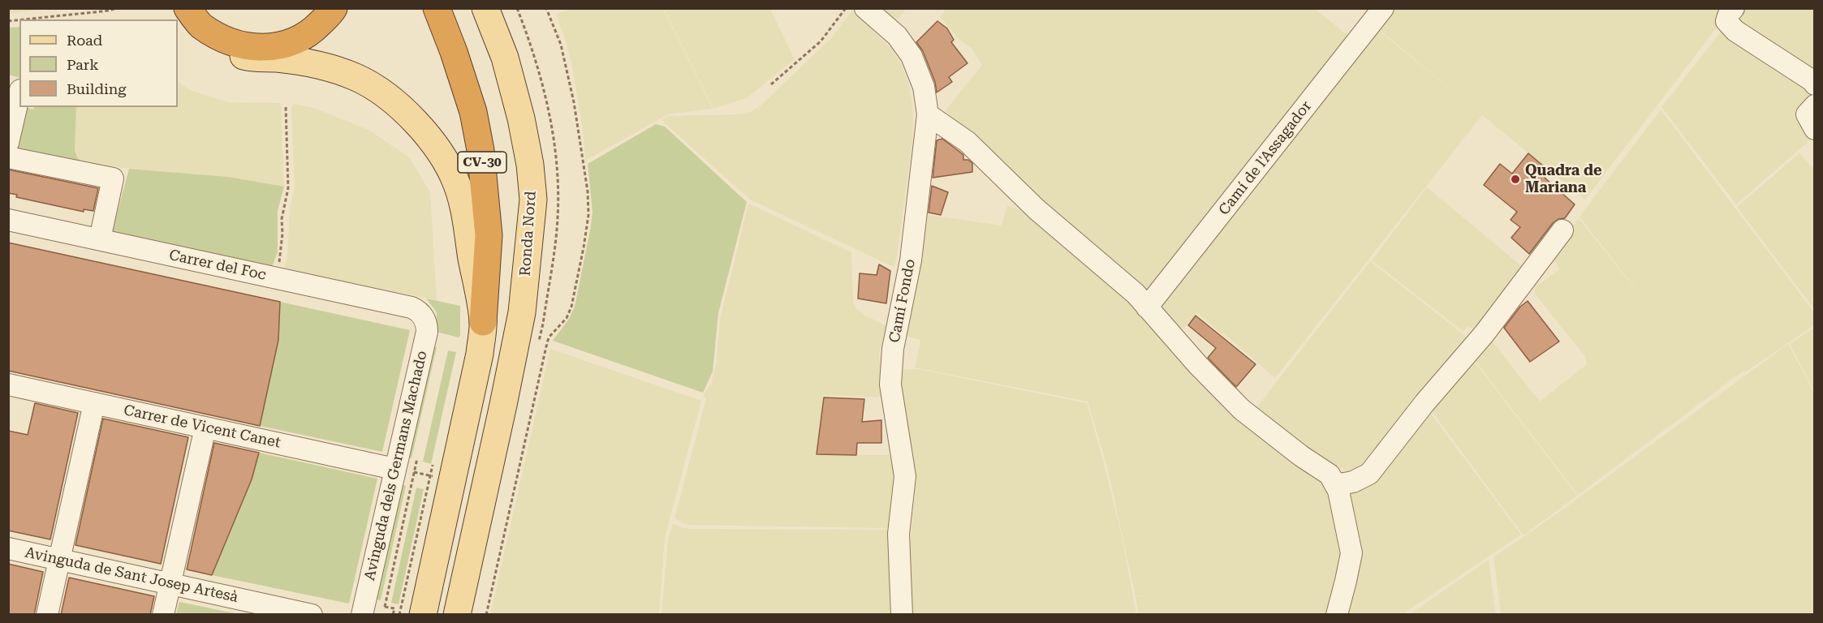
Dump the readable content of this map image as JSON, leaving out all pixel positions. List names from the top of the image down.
{
  "streets": {
    "highway": ["CV-30"],
    "main road": ["Ronda Nord"],
    "street": [
      "Camí de l'Assagador",
      "Carrer del Foc",
      "Camí Fondo",
      "Carrer de Vicent Canet",
      "Avinguda dels Germans Machado",
      "Avinguda de Sant Josep Artesà"
    ]
  },
  "crossings": [
    ["Carrer del Foc", "Avinguda dels Germans Machado"],
    ["Carrer de Vicent Canet", "Avinguda dels Germans Machado"]
  ],
  "places": ["Quadra de Mariana"],
  "legend": ["Road", "Park", "Building"]
}
